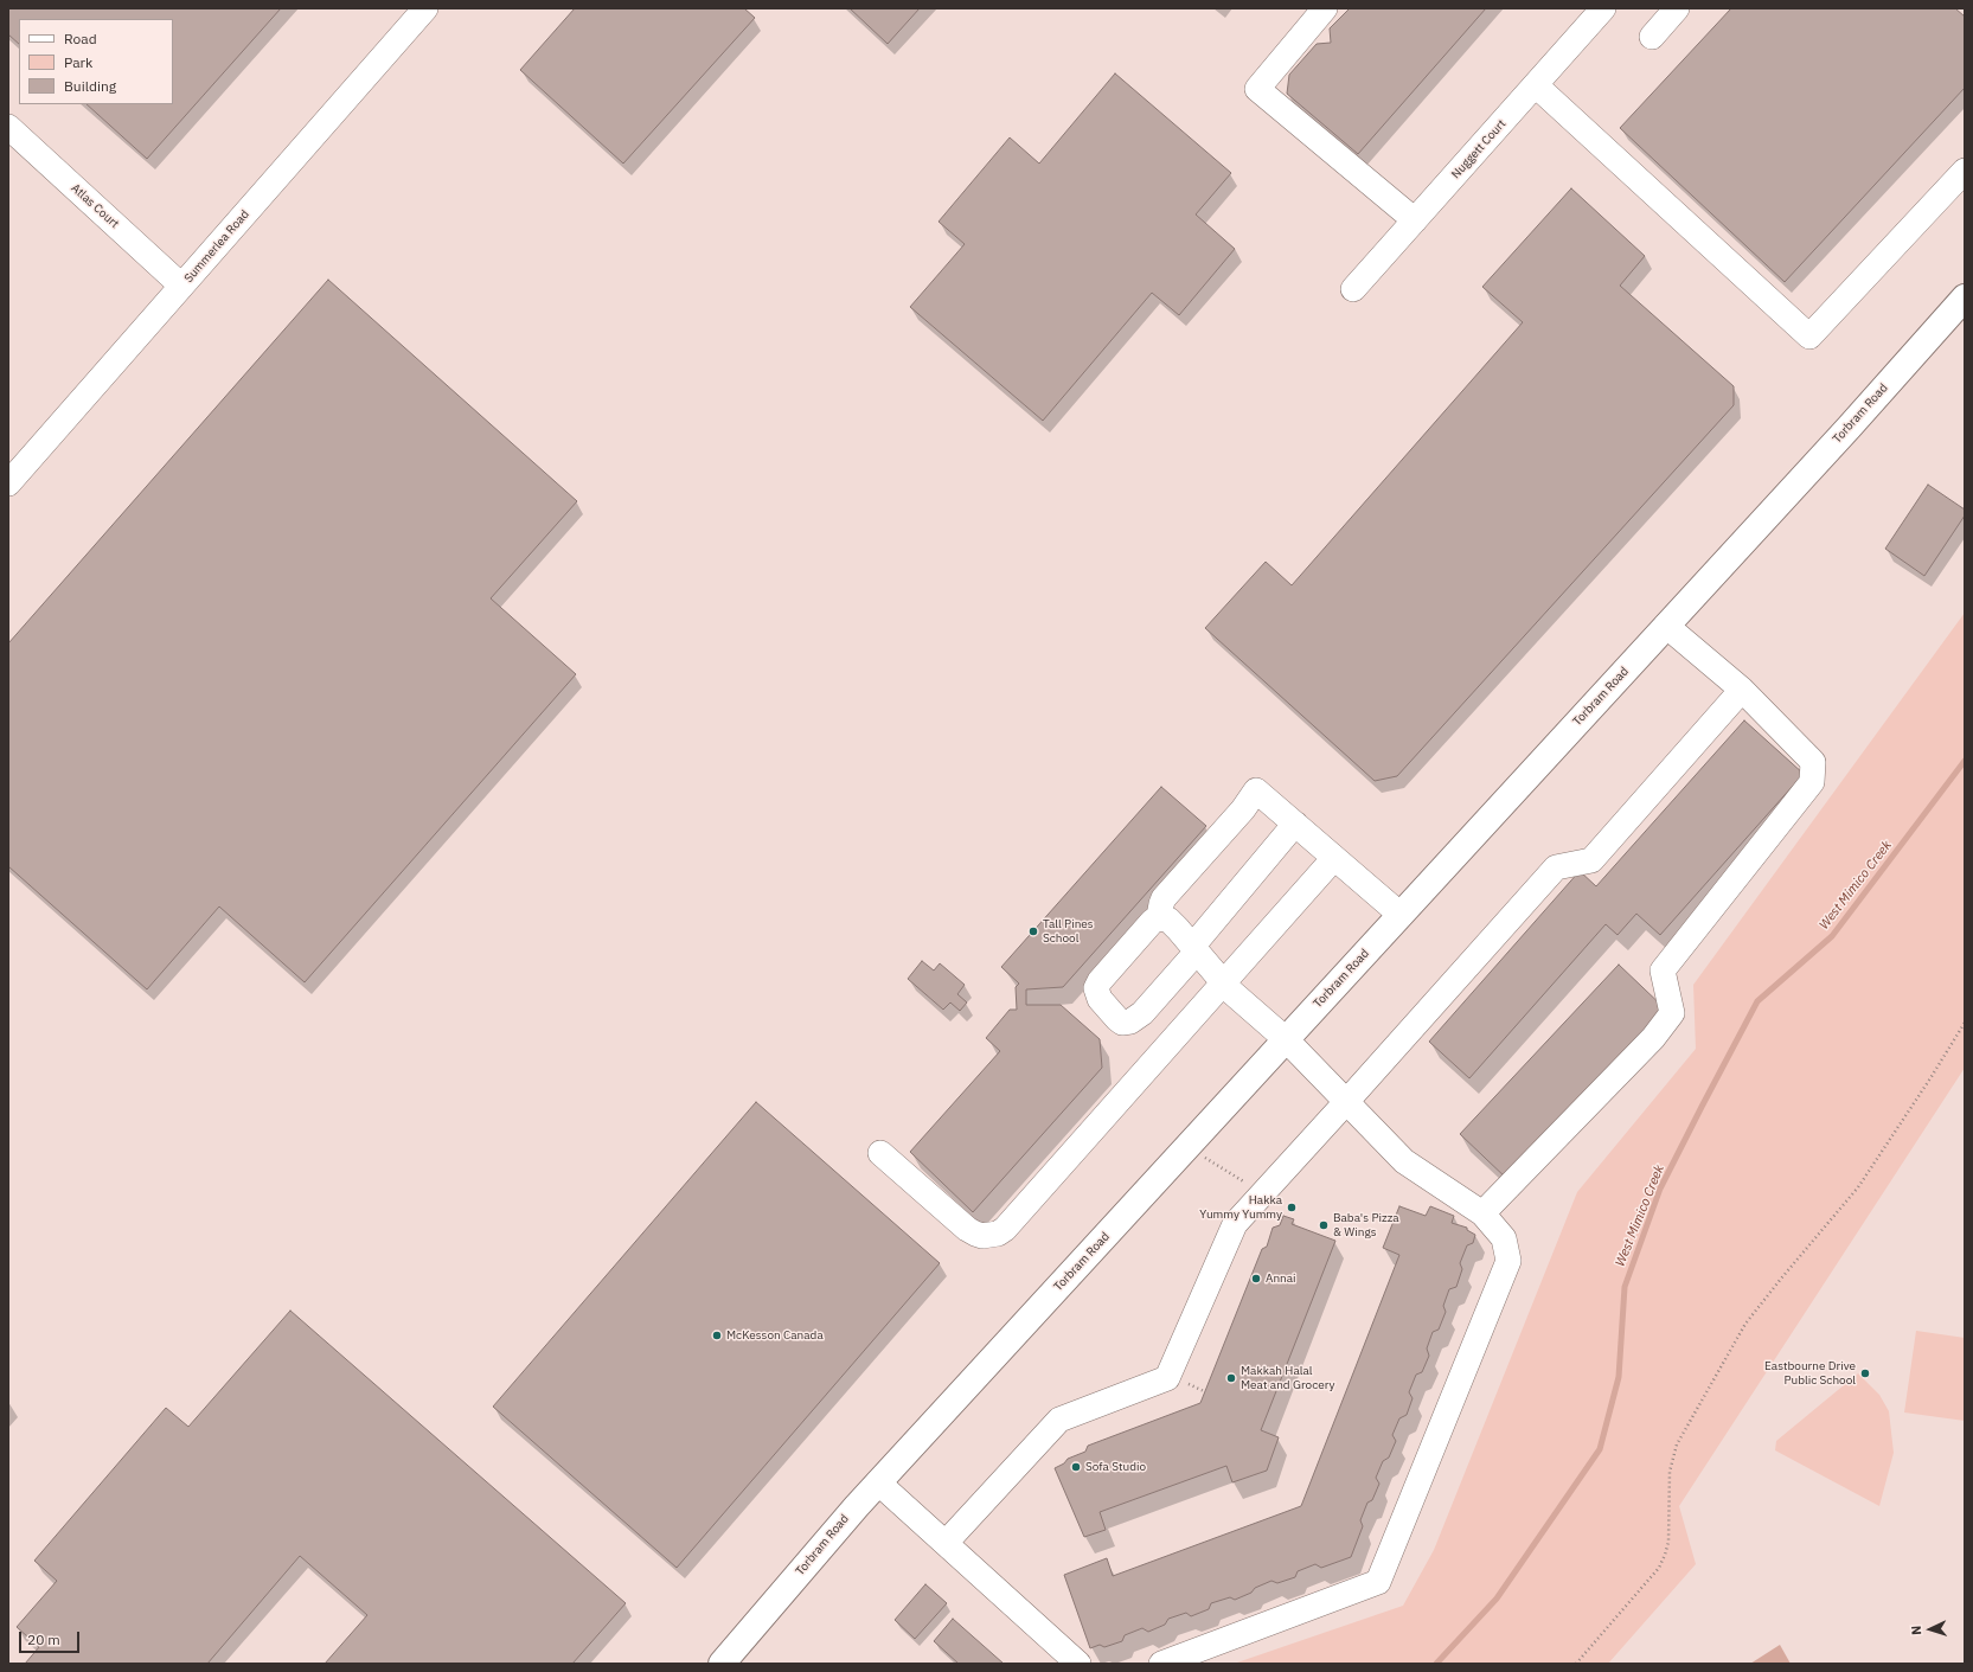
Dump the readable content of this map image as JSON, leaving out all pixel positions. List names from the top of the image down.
{
  "streets": {
    "main road": ["Torbram Road"],
    "street": ["Nuggett Court", "Atlas Court", "Summerlea Road"]
  },
  "crossings": [
    ["Atlas Court", "Summerlea Road"]
  ],
  "water": ["West Mimico Creek"],
  "places": [
    "Tall Pines School",
    "Hakka Yummy Yummy",
    "Baba's Pizza & Wings",
    "Annai",
    "McKesson Canada",
    "Eastbourne Drive Public School",
    "Makkah Halal Meat and Grocery",
    "Sofa Studio"
  ],
  "legend": ["Road", "Park", "Building"],
  "scale_bar": "20 m",
  "north": "left"
}
